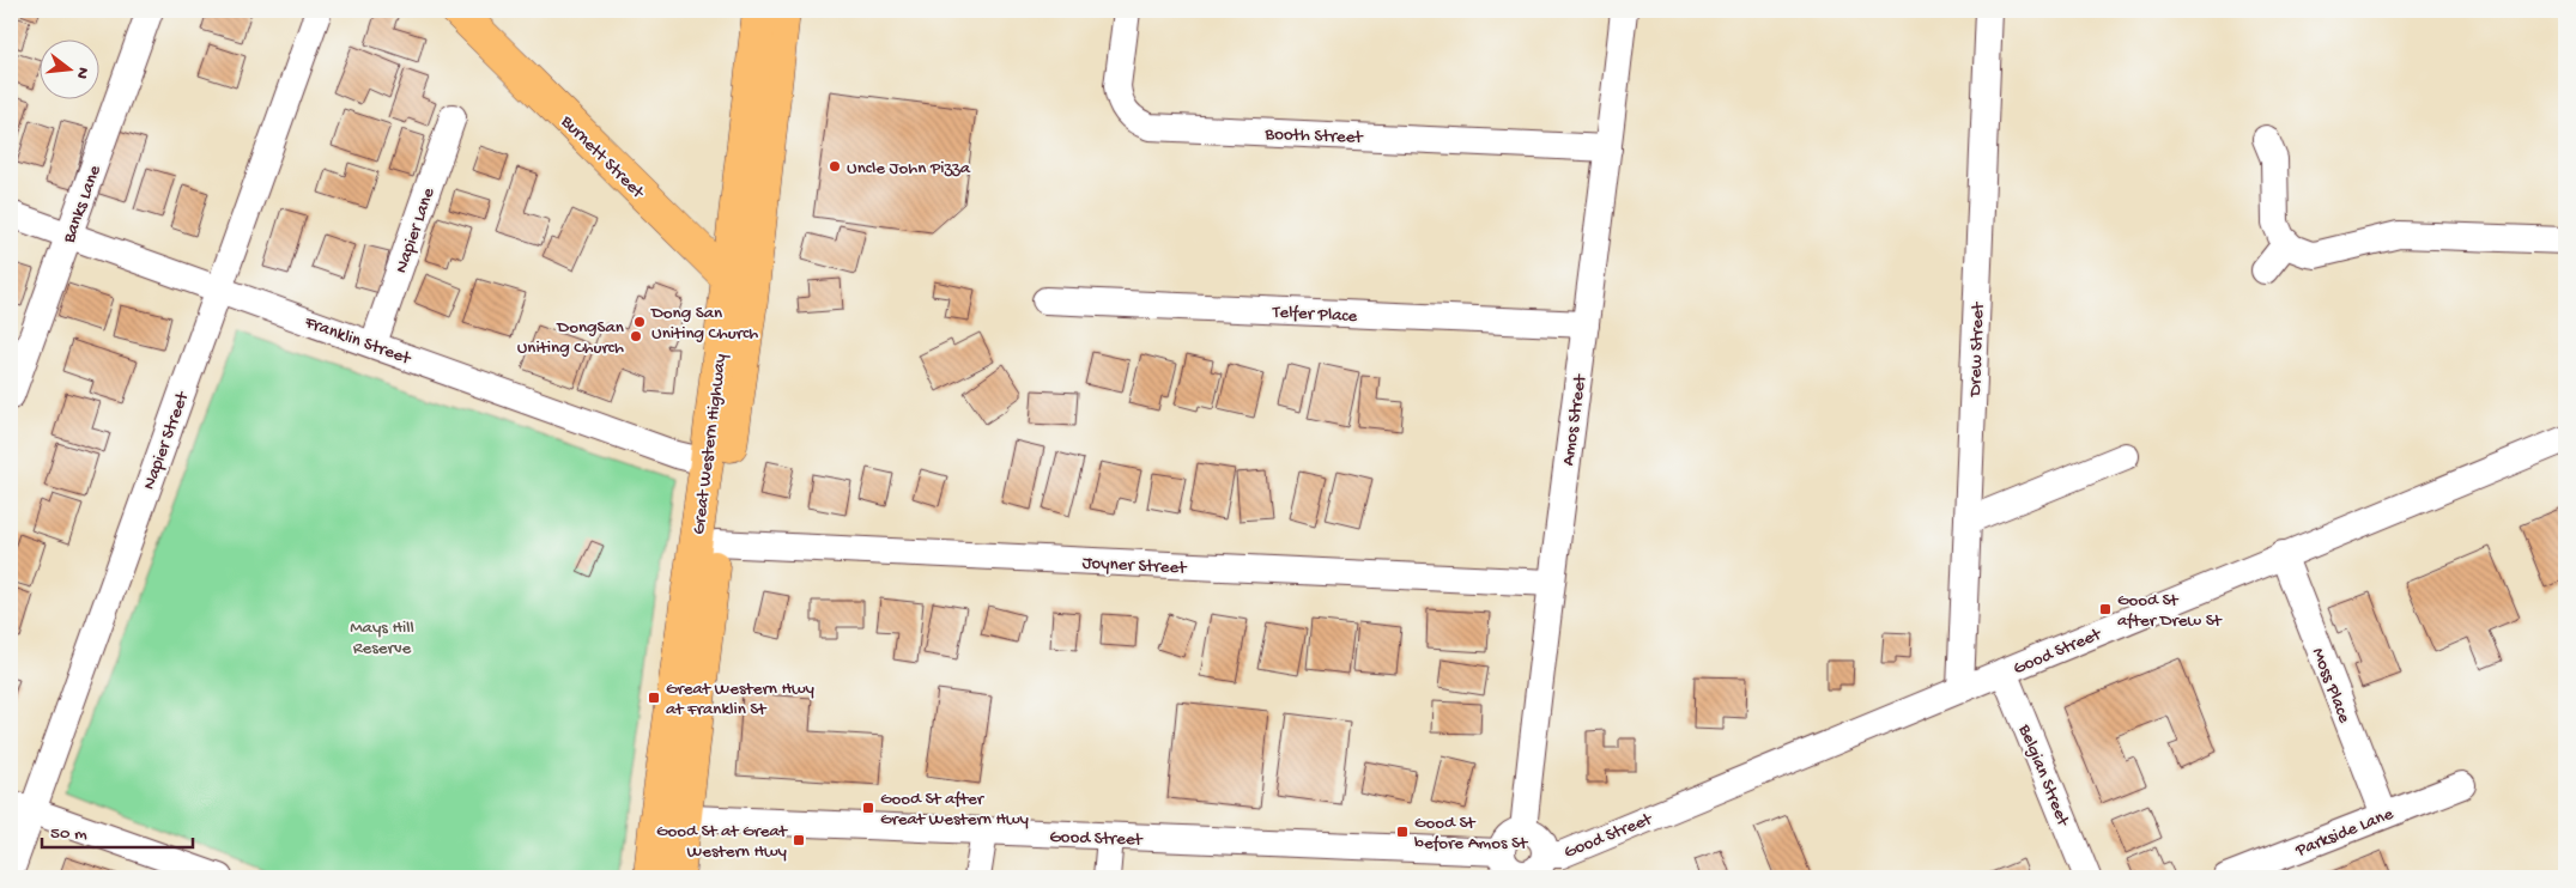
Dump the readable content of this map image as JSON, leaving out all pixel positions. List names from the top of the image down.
{
  "streets": {
    "main road": ["Burnett Street", "Great Western Highway"],
    "street": [
      "Booth Street",
      "Banks Lane",
      "Napier Lane",
      "Telfer Place",
      "Franklin Street",
      "Drew Street",
      "Amos Street",
      "Napier Street",
      "Joyner Street",
      "Good Street",
      "Moss Place",
      "Belgian Street",
      "Parkside Lane"
    ]
  },
  "crossings": [
    ["Booth Street", "Amos Street"],
    ["Burnett Street", "Great Western Highway"],
    ["Banks Lane", "Franklin Street"],
    ["Napier Lane", "Franklin Street"],
    ["Telfer Place", "Amos Street"],
    ["Franklin Street", "Napier Street"],
    ["Franklin Street", "Great Western Highway"],
    ["Drew Street", "Good Street"],
    ["Amos Street", "Joyner Street"],
    ["Amos Street", "Good Street"],
    ["Great Western Highway", "Joyner Street"],
    ["Great Western Highway", "Good Street"],
    ["Good Street", "Moss Place"],
    ["Good Street", "Belgian Street"],
    ["Moss Place", "Parkside Lane"]
  ],
  "parks": ["Mays Hill Reserve"],
  "places": {
    "other": ["Uncle John Pizza", "Dong San Uniting Church", "DongSan Uniting Church"],
    "transit": [
      "Good St after Drew St",
      "Great Western Hwy at Franklin St",
      "Good St after Great Western Hwy",
      "Good St before Amos St",
      "Good St at Great Western Hwy"
    ]
  },
  "scale_bar": "50 m",
  "north": "right"
}
